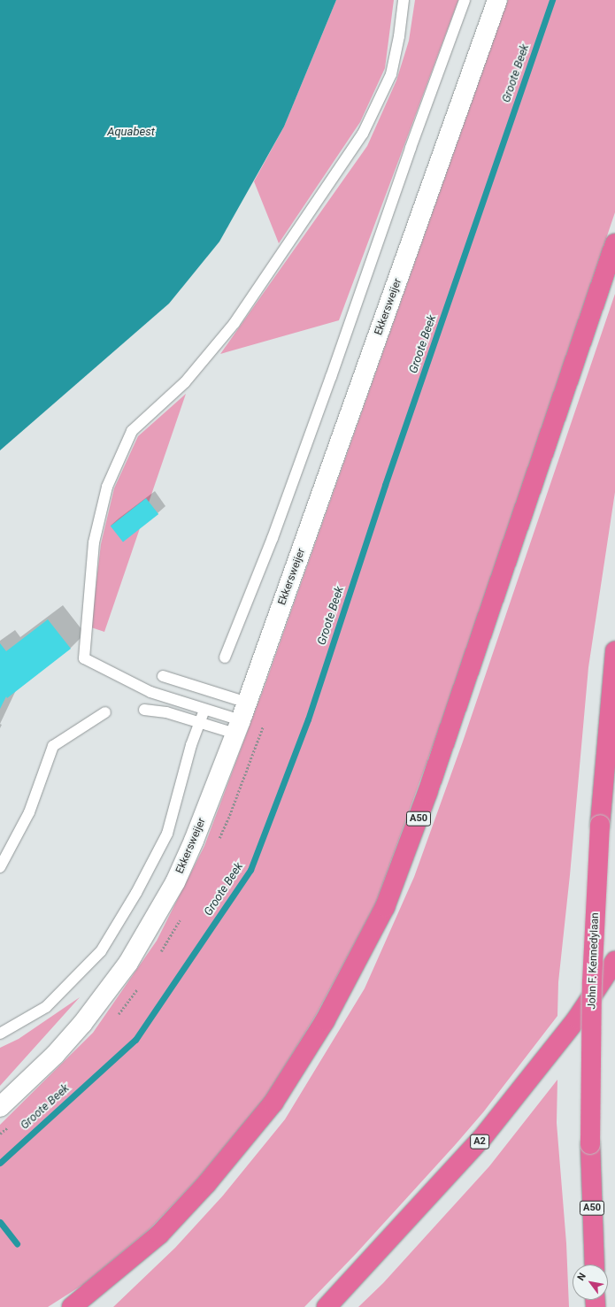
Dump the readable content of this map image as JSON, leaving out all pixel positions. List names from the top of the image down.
{
  "streets": {
    "highway": ["A50", "John F. Kennedylaan", "A2"],
    "street": ["Ekkersweijer"]
  },
  "water": ["Groote Beek", "Aquabest"],
  "north": "top left"
}
